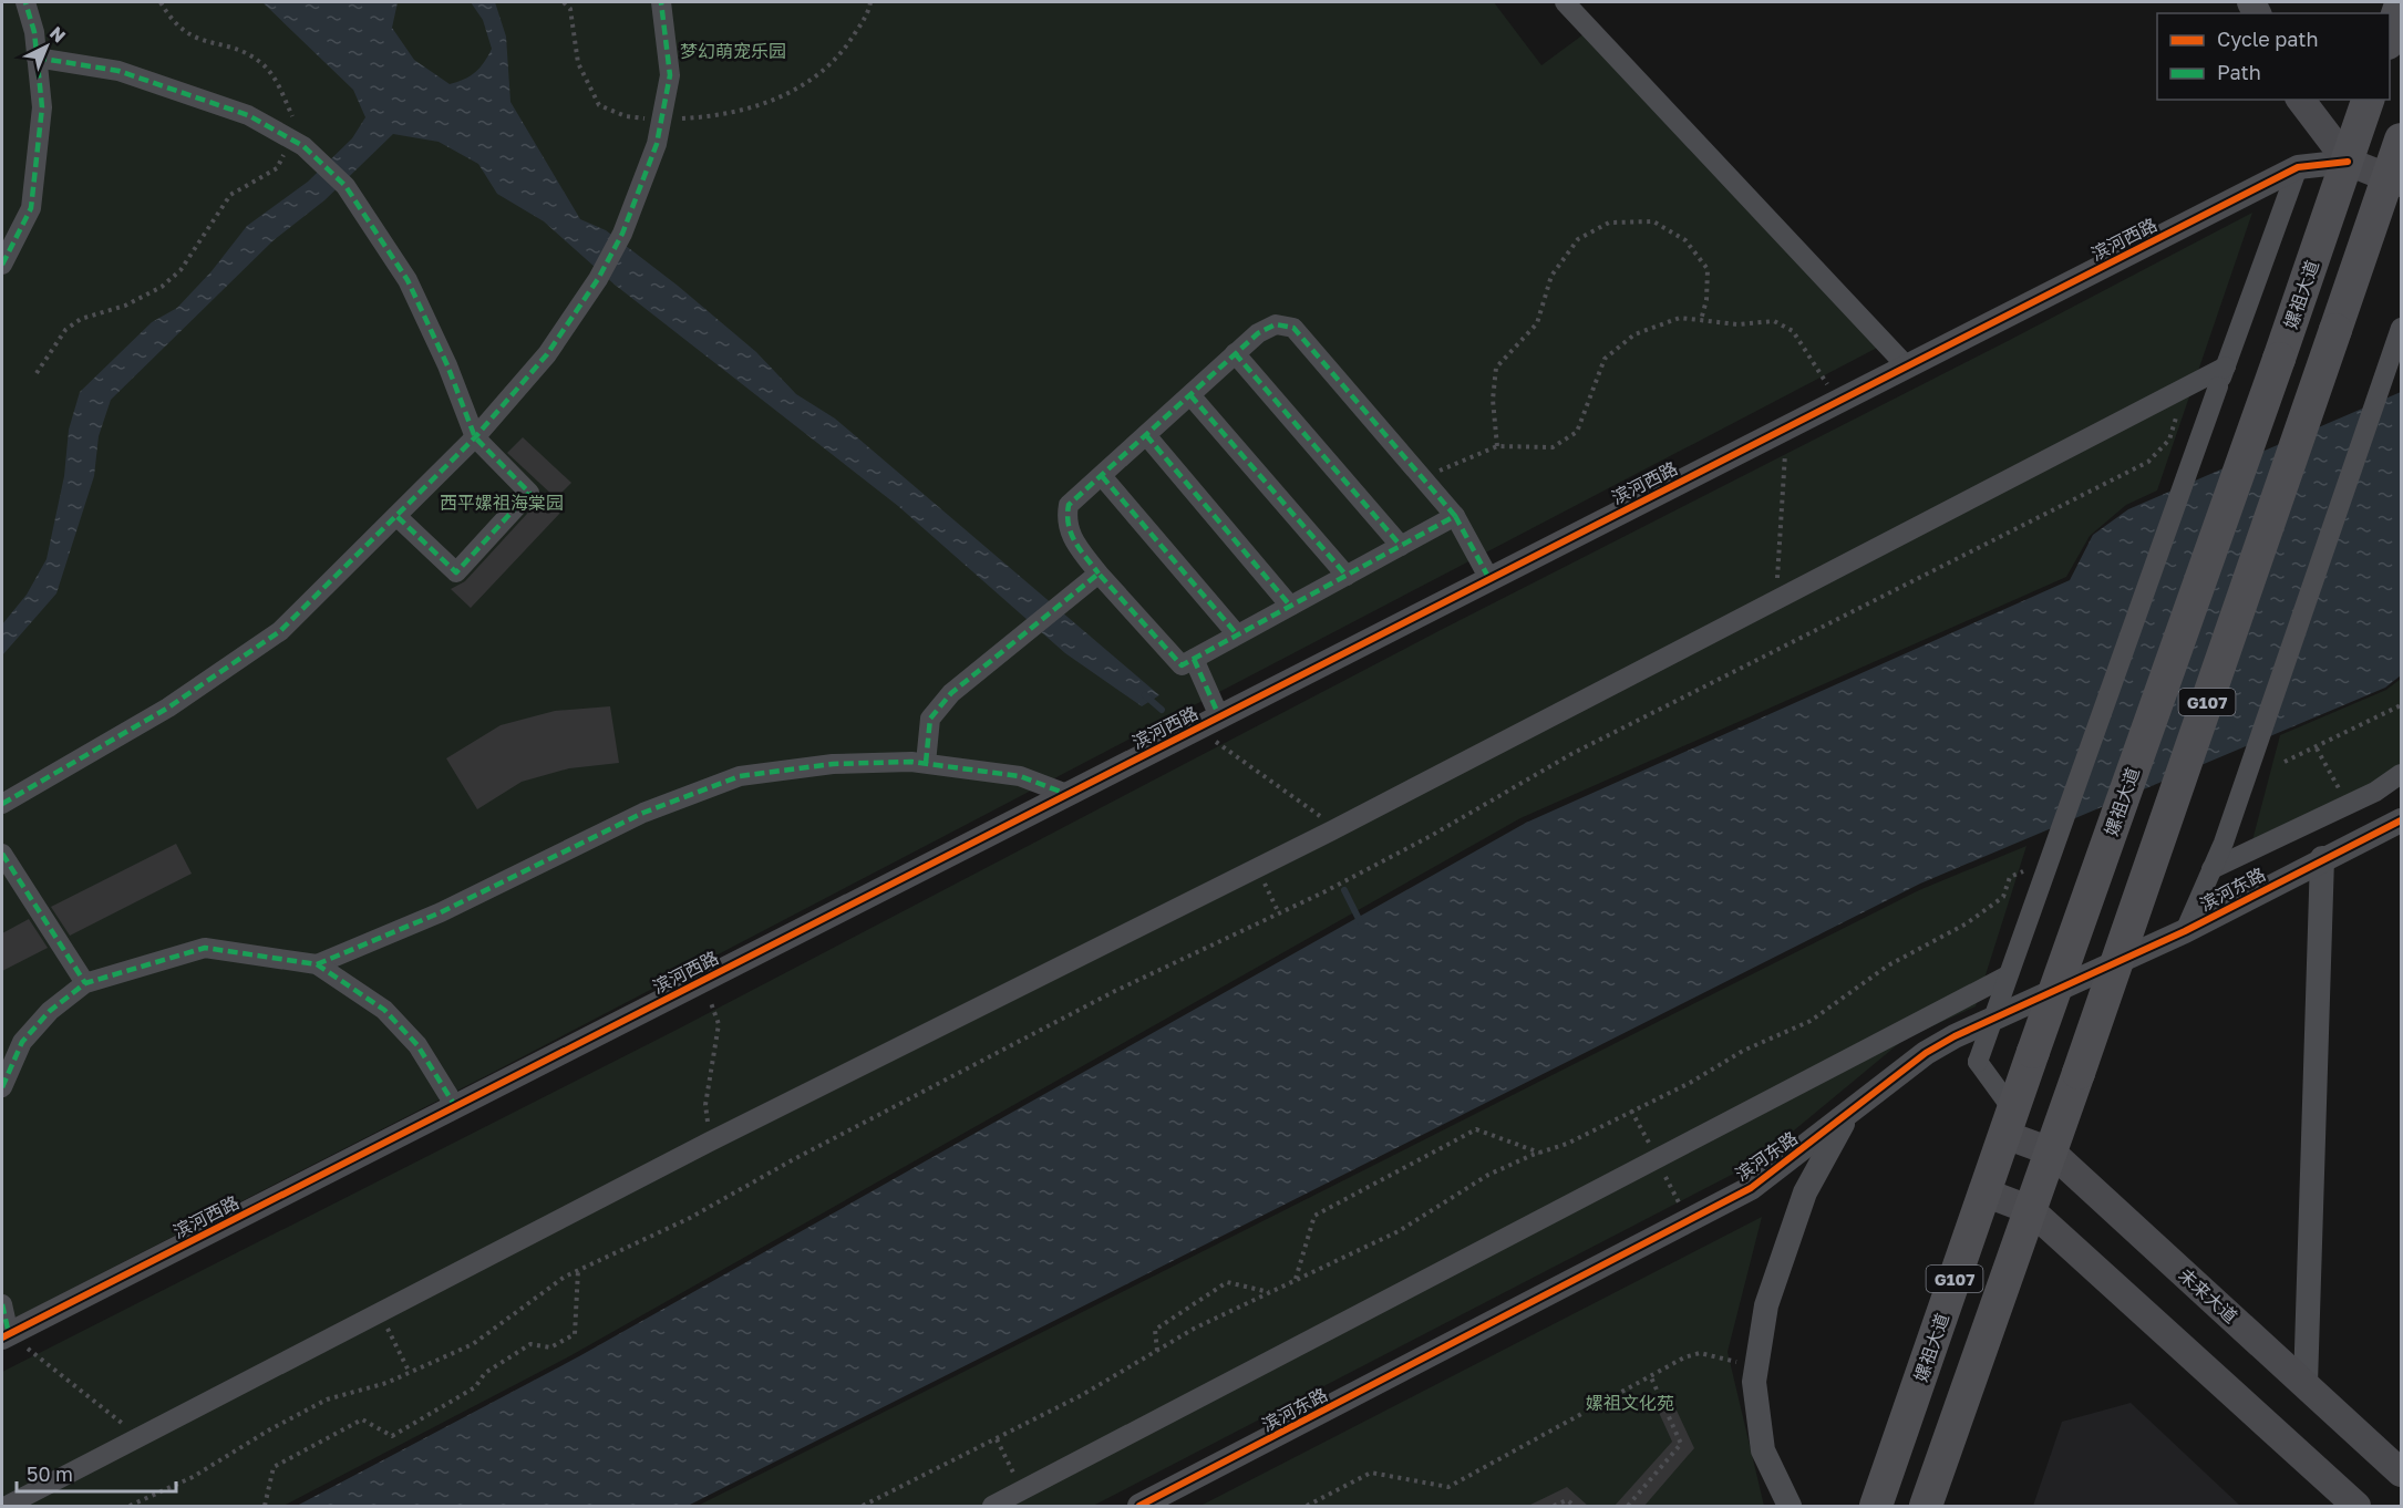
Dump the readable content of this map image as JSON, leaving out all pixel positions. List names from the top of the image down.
{
  "streets": {
    "highway": ["嫘祖大道", "G107"],
    "main road": ["未来大道"],
    "street": ["滨河西路", "滨河东路"]
  },
  "crossings": [
    ["滨河西路", "嫘祖大道"],
    ["嫘祖大道", "未来大道"],
    ["G107", "未来大道"]
  ],
  "parks": ["梦幻萌宠乐园", "西平嫘祖海棠园", "嫘祖文化苑"],
  "legend": ["Cycle path", "Path"],
  "scale_bar": "50 m",
  "north": "top right"
}
